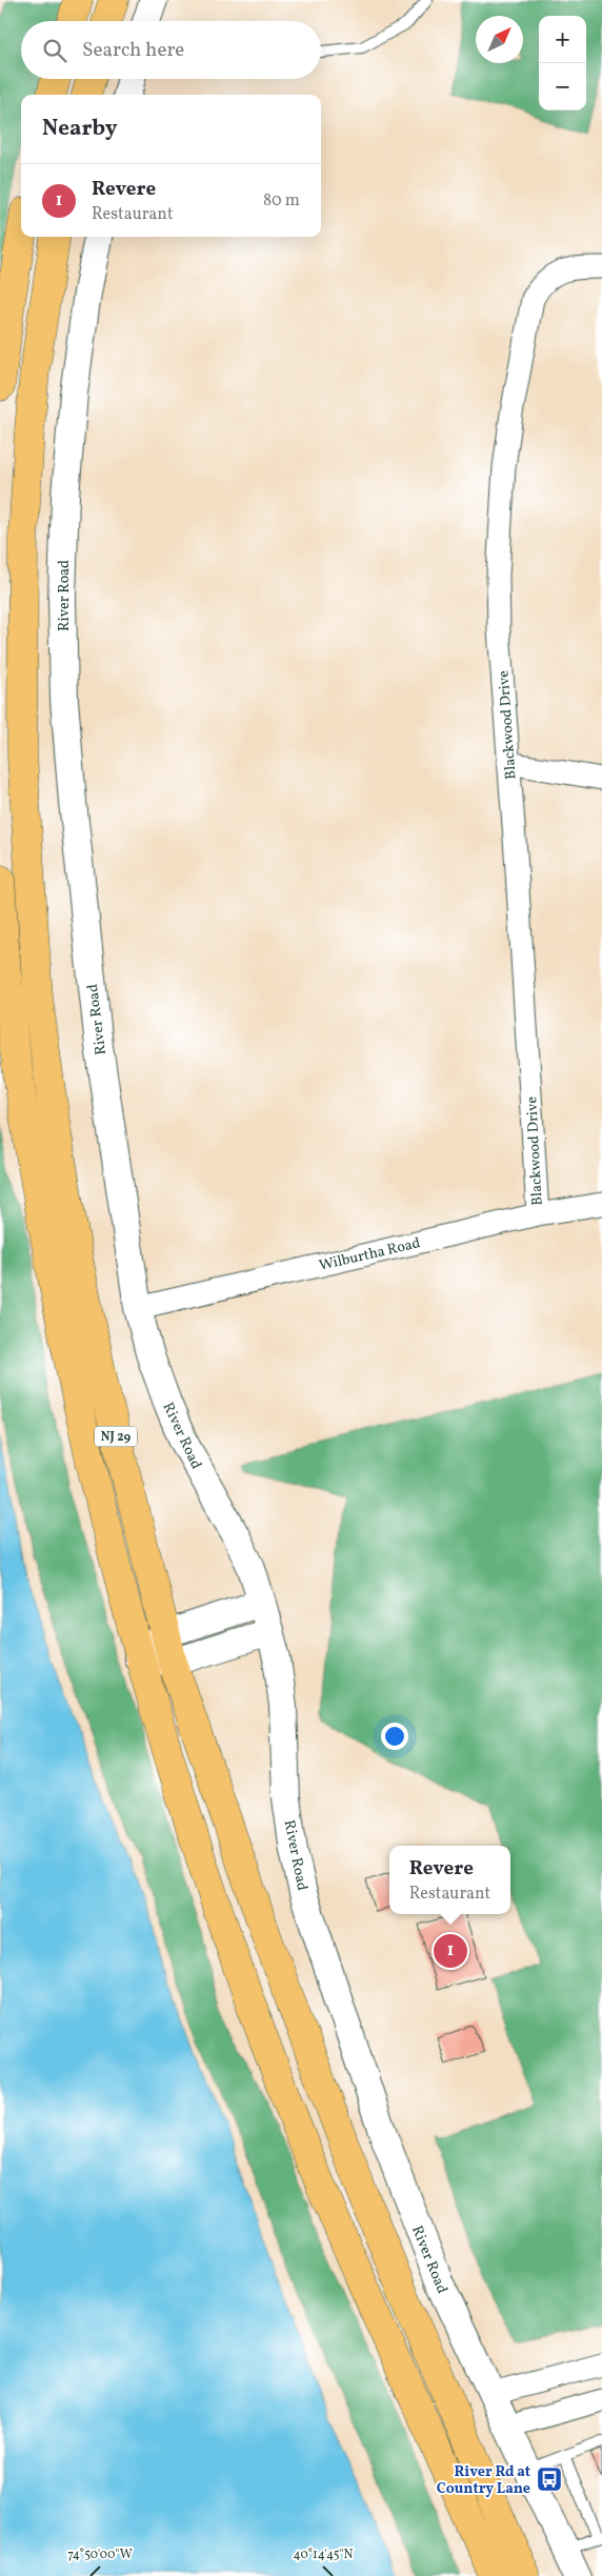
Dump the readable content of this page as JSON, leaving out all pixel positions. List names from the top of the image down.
{
  "streets": {
    "highway": ["NJ 29"],
    "street": ["River Road", "Blackwood Drive", "Wilburtha Road"]
  },
  "crossings": [
    ["River Road", "Wilburtha Road"],
    ["Blackwood Drive", "Wilburtha Road"]
  ],
  "places": {
    "bus stop": ["River Rd at Country Lane"]
  },
  "north": "top right",
  "page": {
    "map_buttons": ["+", "−"],
    "search": "Search here",
    "heading": "Nearby",
    "list": [
      {
        "mark": "1",
        "name": "Revere",
        "note": "Restaurant",
        "value": "80 m"
      }
    ],
    "popup": ["Revere", "Restaurant"],
    "pins": "1"
  },
  "coordinates": ["74°50'00\"W", "40°14'45\"N"]
}
